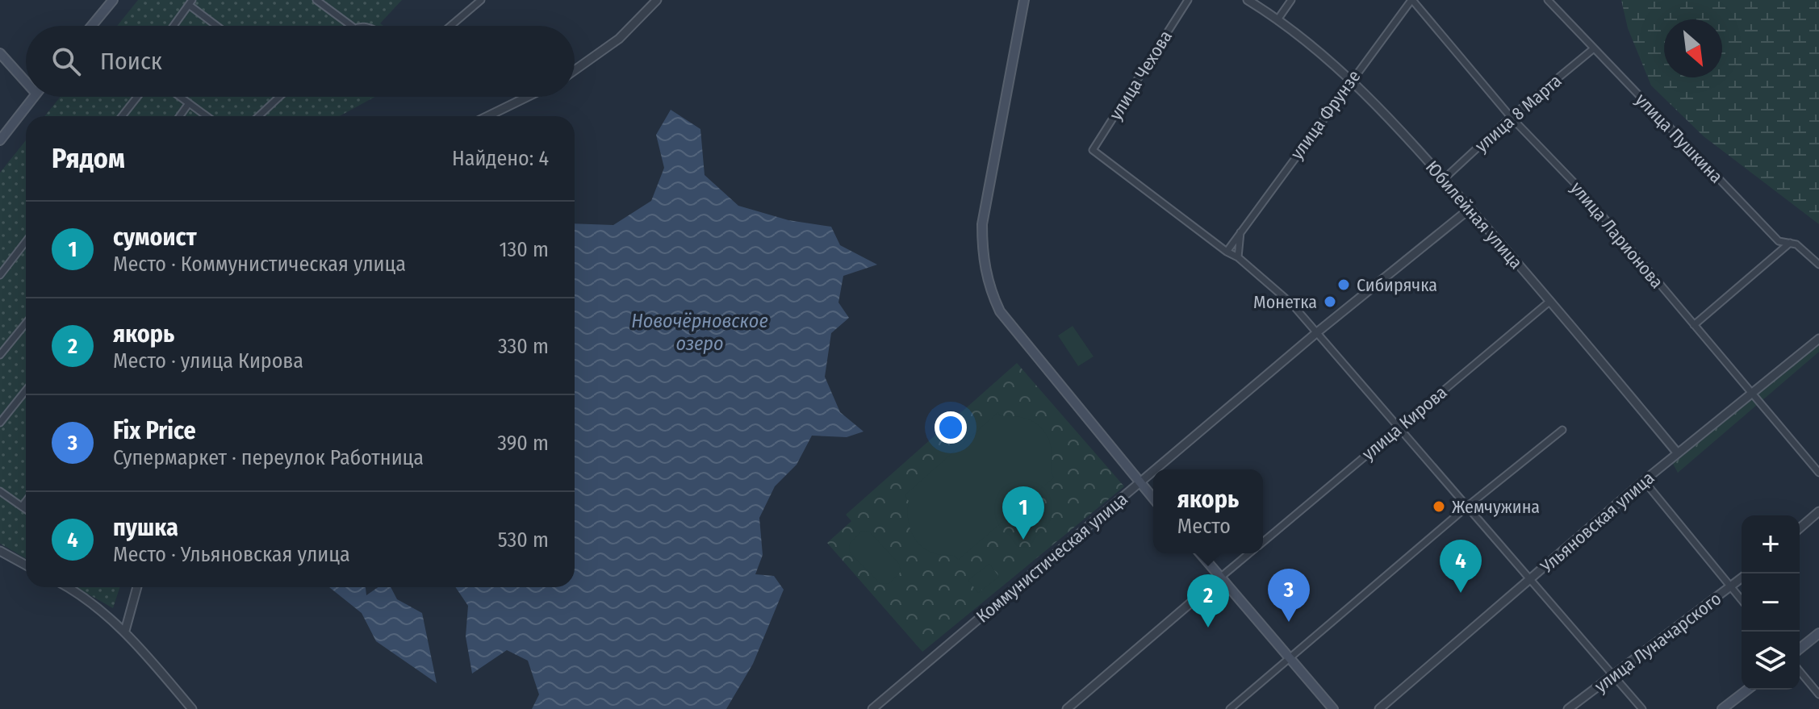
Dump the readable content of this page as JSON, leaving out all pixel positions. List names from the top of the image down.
{
  "streets": {
    "street": [
      "улица Чехова",
      "улица 8 Марта",
      "улица Фрунзе",
      "улица Пушкина",
      "Юбилейная улица",
      "улица Ларионова",
      "улица Кирова",
      "Ульяновская улица",
      "Коммунистическая улица",
      "улица Луначарского"
    ]
  },
  "crossings": [
    ["улица Чехова", "улица Фрунзе"],
    ["улица 8 Марта", "улица Пушкина"],
    ["улица 8 Марта", "Юбилейная улица"],
    ["улица 8 Марта", "улица Ларионова"],
    ["улица Фрунзе", "Юбилейная улица"],
    ["улица Фрунзе", "улица Ларионова"],
    ["Юбилейная улица", "улица Кирова"],
    ["Юбилейная улица", "Ульяновская улица"],
    ["Юбилейная улица", "Коммунистическая улица"],
    ["улица Ларионова", "Ульяновская улица"]
  ],
  "water": ["Новочёрновское озеро"],
  "places": ["Сибирячка", "Монетка", "Жемчужина"],
  "north": "bottom right",
  "page": {
    "search": "Поиск",
    "heading": ["Рядом", "Найдено: 4"],
    "list": [
      {
        "mark": "1",
        "name": "сумоист",
        "note": "Место · Коммунистическая улица",
        "value": "130 m"
      },
      {
        "mark": "2",
        "name": "якорь",
        "note": "Место · улица Кирова",
        "value": "330 m"
      },
      {
        "mark": "3",
        "name": "Fix Price",
        "note": "Супермаркет · переулок Работница",
        "value": "390 m"
      },
      {
        "mark": "4",
        "name": "пушка",
        "note": "Место · Ульяновская улица",
        "value": "530 m"
      }
    ],
    "popup": ["якорь", "Место"],
    "pins": [
      "1",
      "4",
      "3",
      "2"
    ],
    "map_buttons": ["+", "−"]
  }
}
